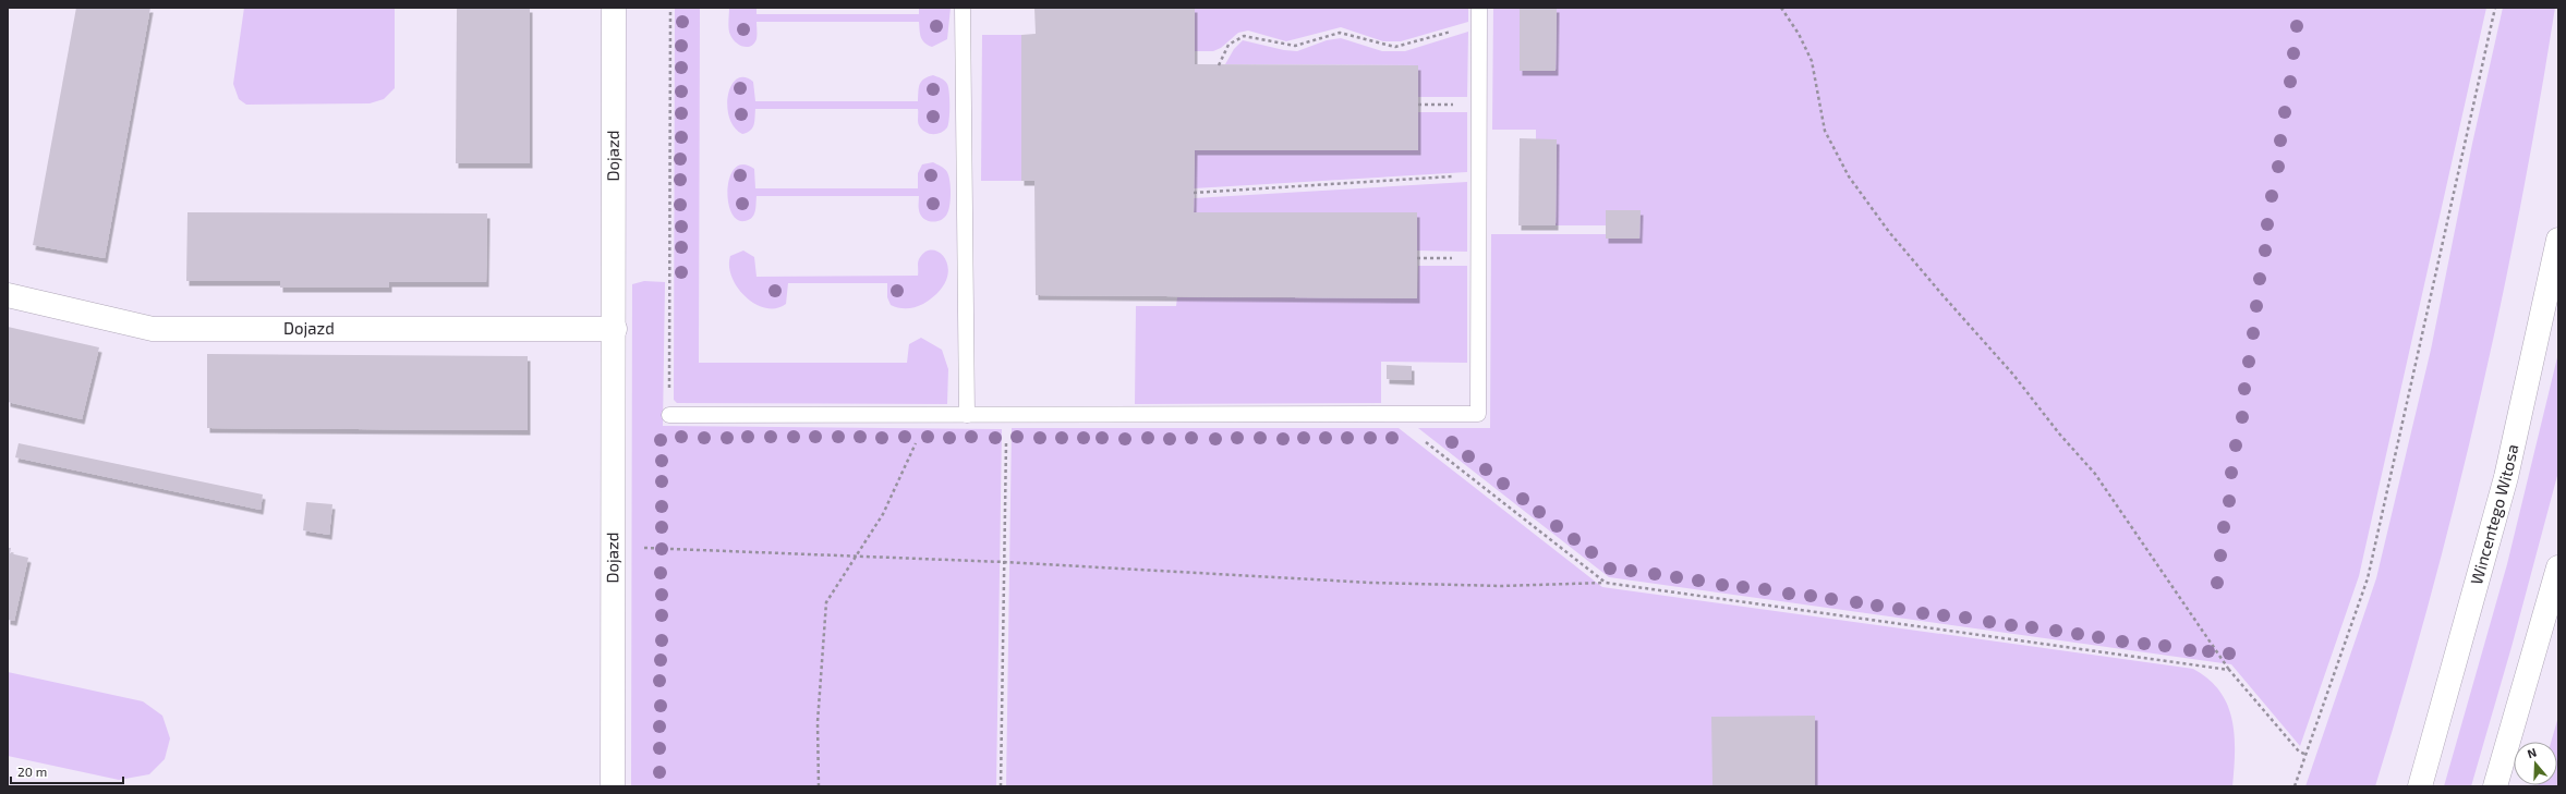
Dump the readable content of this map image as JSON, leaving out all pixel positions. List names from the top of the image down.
{
  "streets": {
    "street": ["Dojazd", "Wincentego Witosa"]
  },
  "scale_bar": "20 m",
  "north": "top"
}
